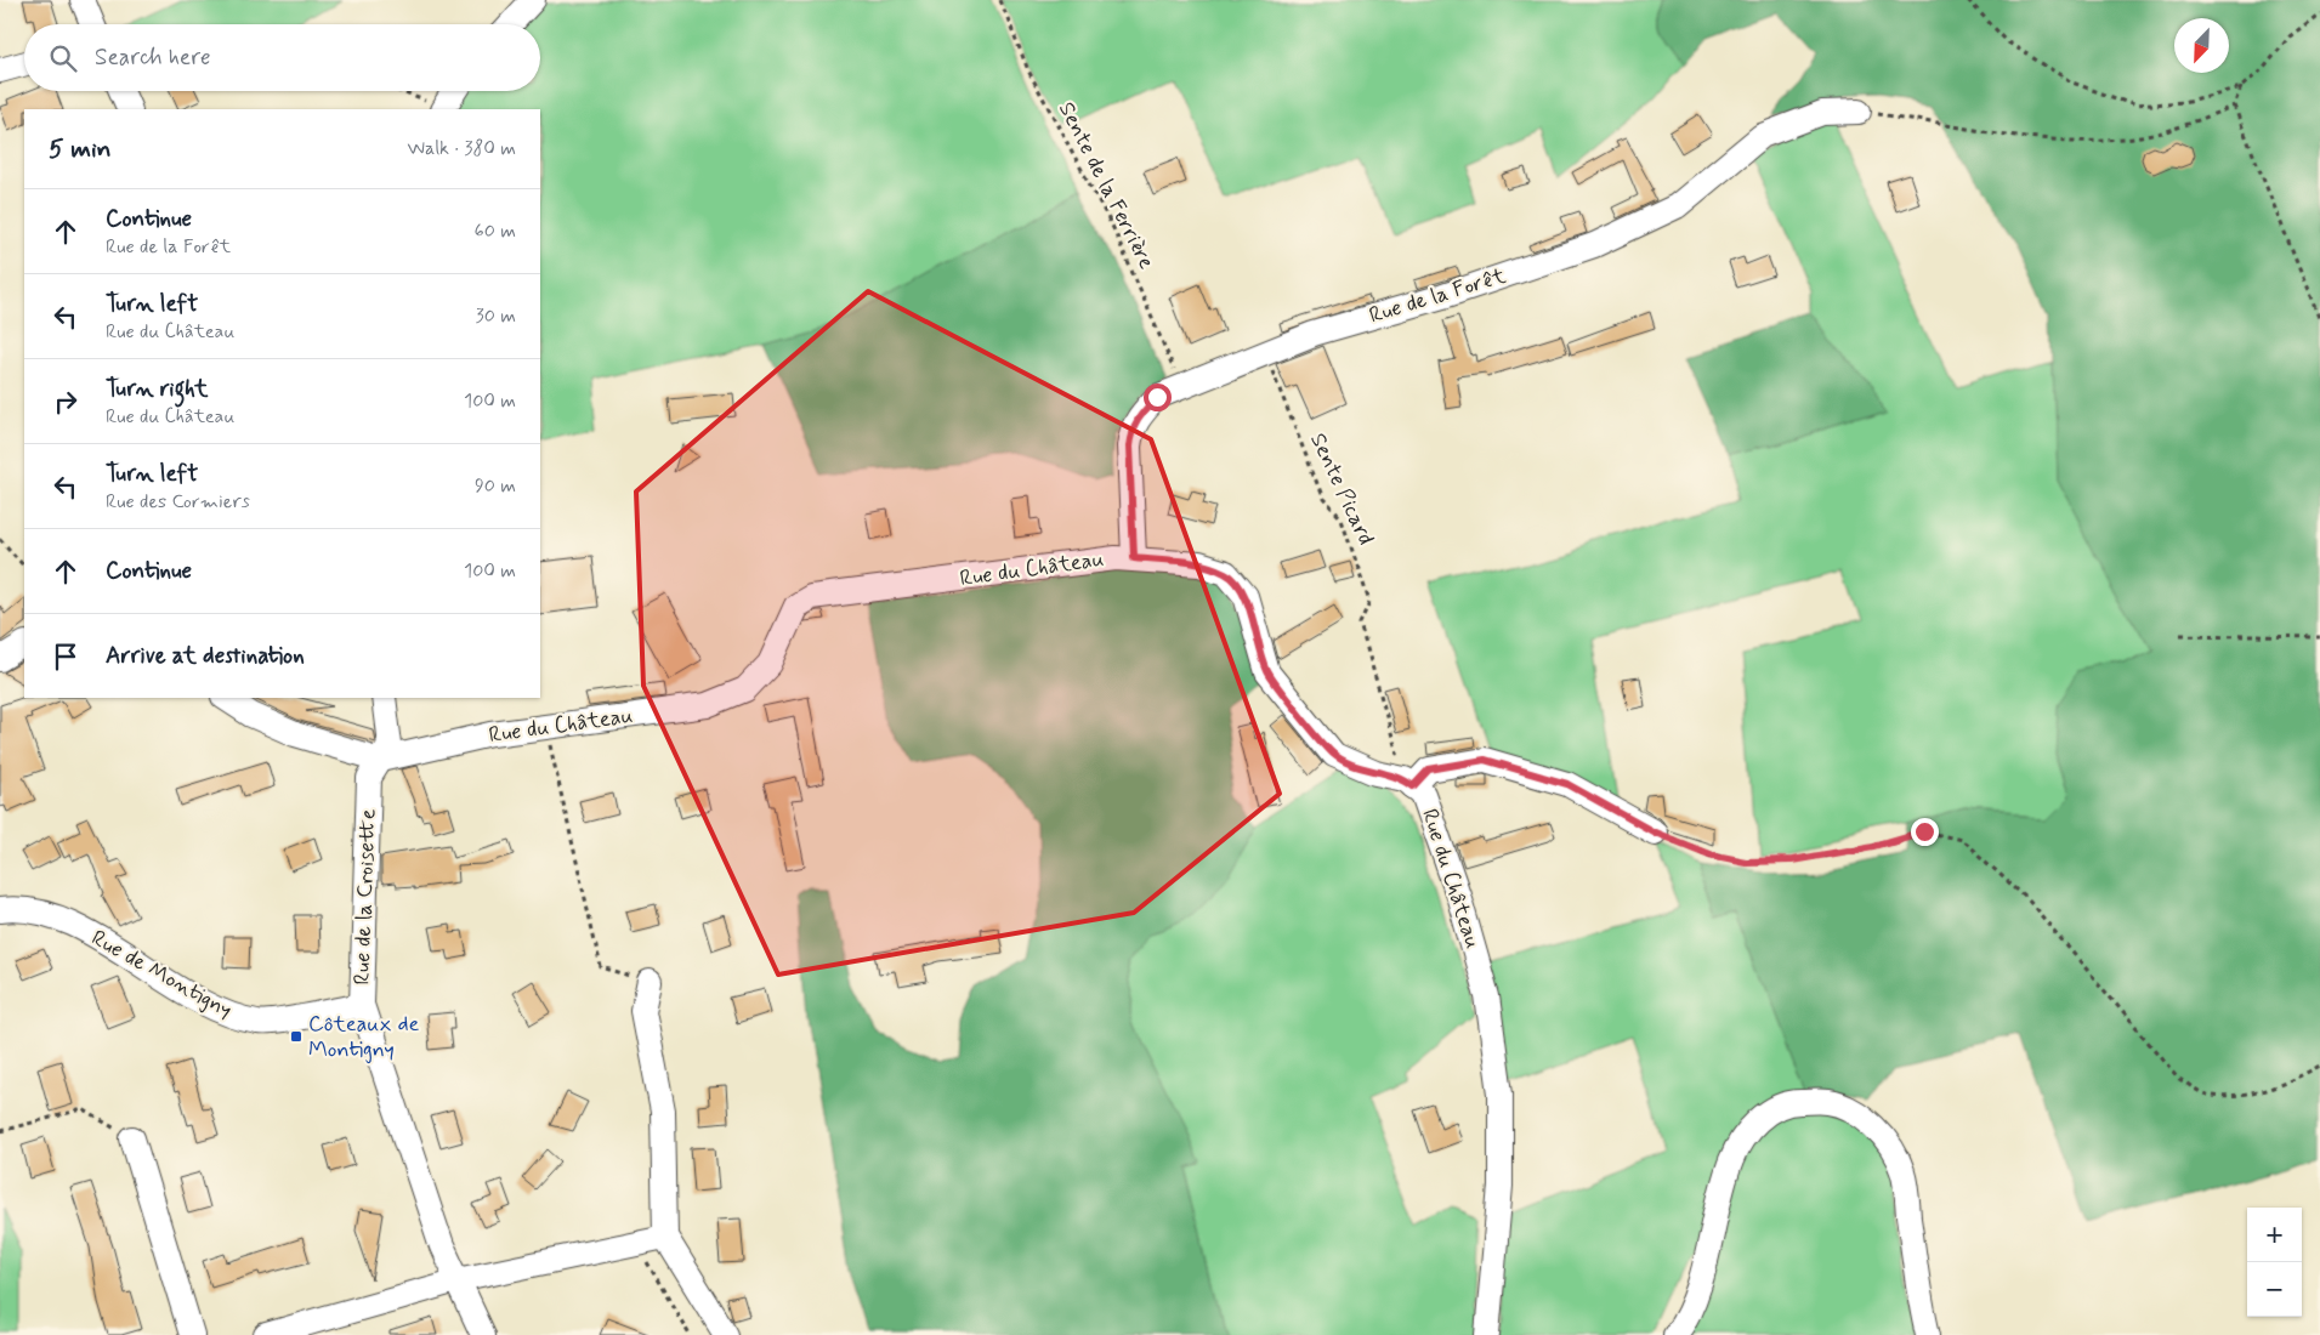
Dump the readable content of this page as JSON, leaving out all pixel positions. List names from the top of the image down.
{
  "streets": {
    "street": [
      "Rue de la Forêt",
      "Rue du Château",
      "Rue de la Croisette",
      "Rue de Montigny"
    ],
    "path": ["Sente de la Ferrière", "Sente Picard"]
  },
  "crossings": [
    ["Sente de la Ferrière", "Rue de la Forêt"],
    ["Rue de la Forêt", "Sente Picard"],
    ["Rue de la Forêt", "Rue du Château"],
    ["Sente Picard", "Rue du Château"],
    ["Rue du Château", "Rue de la Croisette"],
    ["Rue de la Croisette", "Rue de Montigny"]
  ],
  "places": {
    "transit": ["Côteaux de Montigny"]
  },
  "north": "bottom left",
  "page": {
    "search": "Search here",
    "heading": ["5 min", "Walk · 380 m"],
    "list": [
      ["Continue", "Rue de la Forêt", "60 m"],
      ["Turn left", "Rue du Château", "30 m"],
      ["Turn right", "Rue du Château", "100 m"],
      ["Turn left", "Rue des Cormiers", "90 m"],
      ["Continue", "100 m"],
      "Arrive at destination"
    ],
    "map_buttons": ["+", "−"]
  }
}
